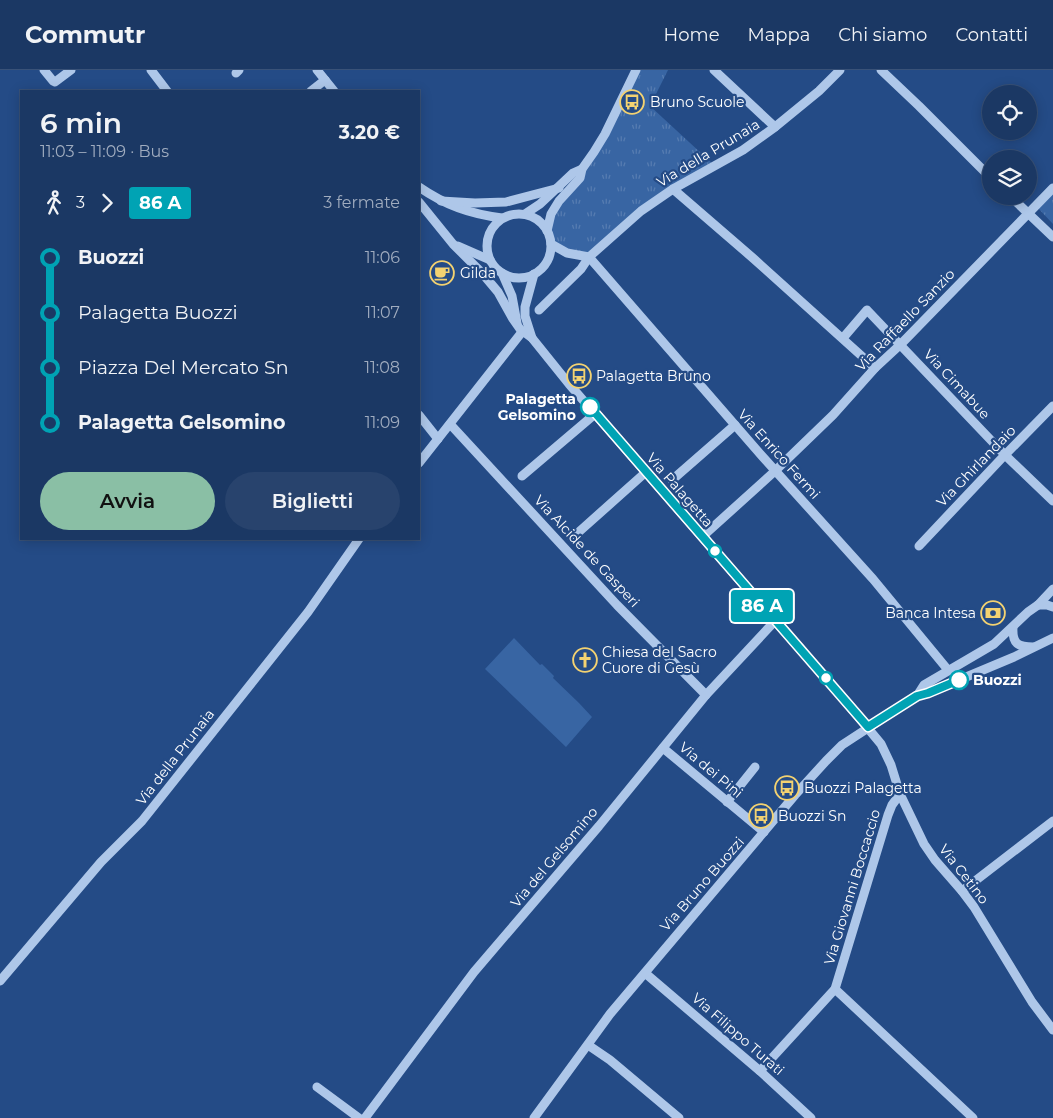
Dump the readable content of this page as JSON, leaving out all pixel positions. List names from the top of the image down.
{
  "streets": {
    "street": [
      "Via della Prunaia",
      "Via Raffaello Sanzio",
      "Via Cimabue",
      "Via Enrico Fermi",
      "Via Ghirlandaio",
      "Via Palagetta",
      "Via Alcide de Gasperi",
      "Via dei Pini",
      "Via del Gelsomino",
      "Via Cetino",
      "Via Bruno Buozzi",
      "Via Giovanni Boccaccio",
      "Via Filippo Turati"
    ]
  },
  "crossings": [
    ["Via della Prunaia", "Via Enrico Fermi"],
    ["Via Raffaello Sanzio", "Via Cimabue"],
    ["Via Raffaello Sanzio", "Via Enrico Fermi"],
    ["Via Raffaello Sanzio", "Via Palagetta"],
    ["Via Cimabue", "Via Ghirlandaio"],
    ["Via Enrico Fermi", "Via Bruno Buozzi"],
    ["Via Palagetta", "Via del Gelsomino"],
    ["Via Palagetta", "Via Cetino"],
    ["Via Palagetta", "Via Bruno Buozzi"],
    ["Via Alcide de Gasperi", "Via del Gelsomino"],
    ["Via dei Pini", "Via del Gelsomino"],
    ["Via dei Pini", "Via Bruno Buozzi"],
    ["Via Cetino", "Via Bruno Buozzi"],
    ["Via Cetino", "Via Giovanni Boccaccio"],
    ["Via Bruno Buozzi", "Via Filippo Turati"],
    ["Via Giovanni Boccaccio", "Via Filippo Turati"]
  ],
  "places": {
    "bus stop": [
      "Bruno Scuole",
      "Palagetta Bruno",
      "Buozzi Palagetta",
      "Buozzi Sn"
    ],
    "cafe": ["Gilda"],
    "other": ["Palagetta Gelsomino", "Buozzi"],
    "bank": ["Banca Intesa"],
    "church": ["Chiesa del Sacro Cuore di Gesù"]
  },
  "page": {
    "header": "Commutr",
    "nav": [
      "Home",
      "Mappa",
      "Chi siamo",
      "Contatti"
    ],
    "on_map": "86 A",
    "heading": ["6 min", "11:03 – 11:09 · Bus", "3.20 €"],
    "legs": ["3", "86 A", "3 fermate"],
    "list": [
      {
        "name": "Buozzi",
        "value": "11:06"
      },
      {
        "name": "Palagetta Buozzi",
        "value": "11:07"
      },
      {
        "name": "Piazza Del Mercato Sn",
        "value": "11:08"
      },
      {
        "name": "Palagetta Gelsomino",
        "value": "11:09"
      }
    ],
    "buttons": ["Avvia", "Biglietti"]
  }
}
